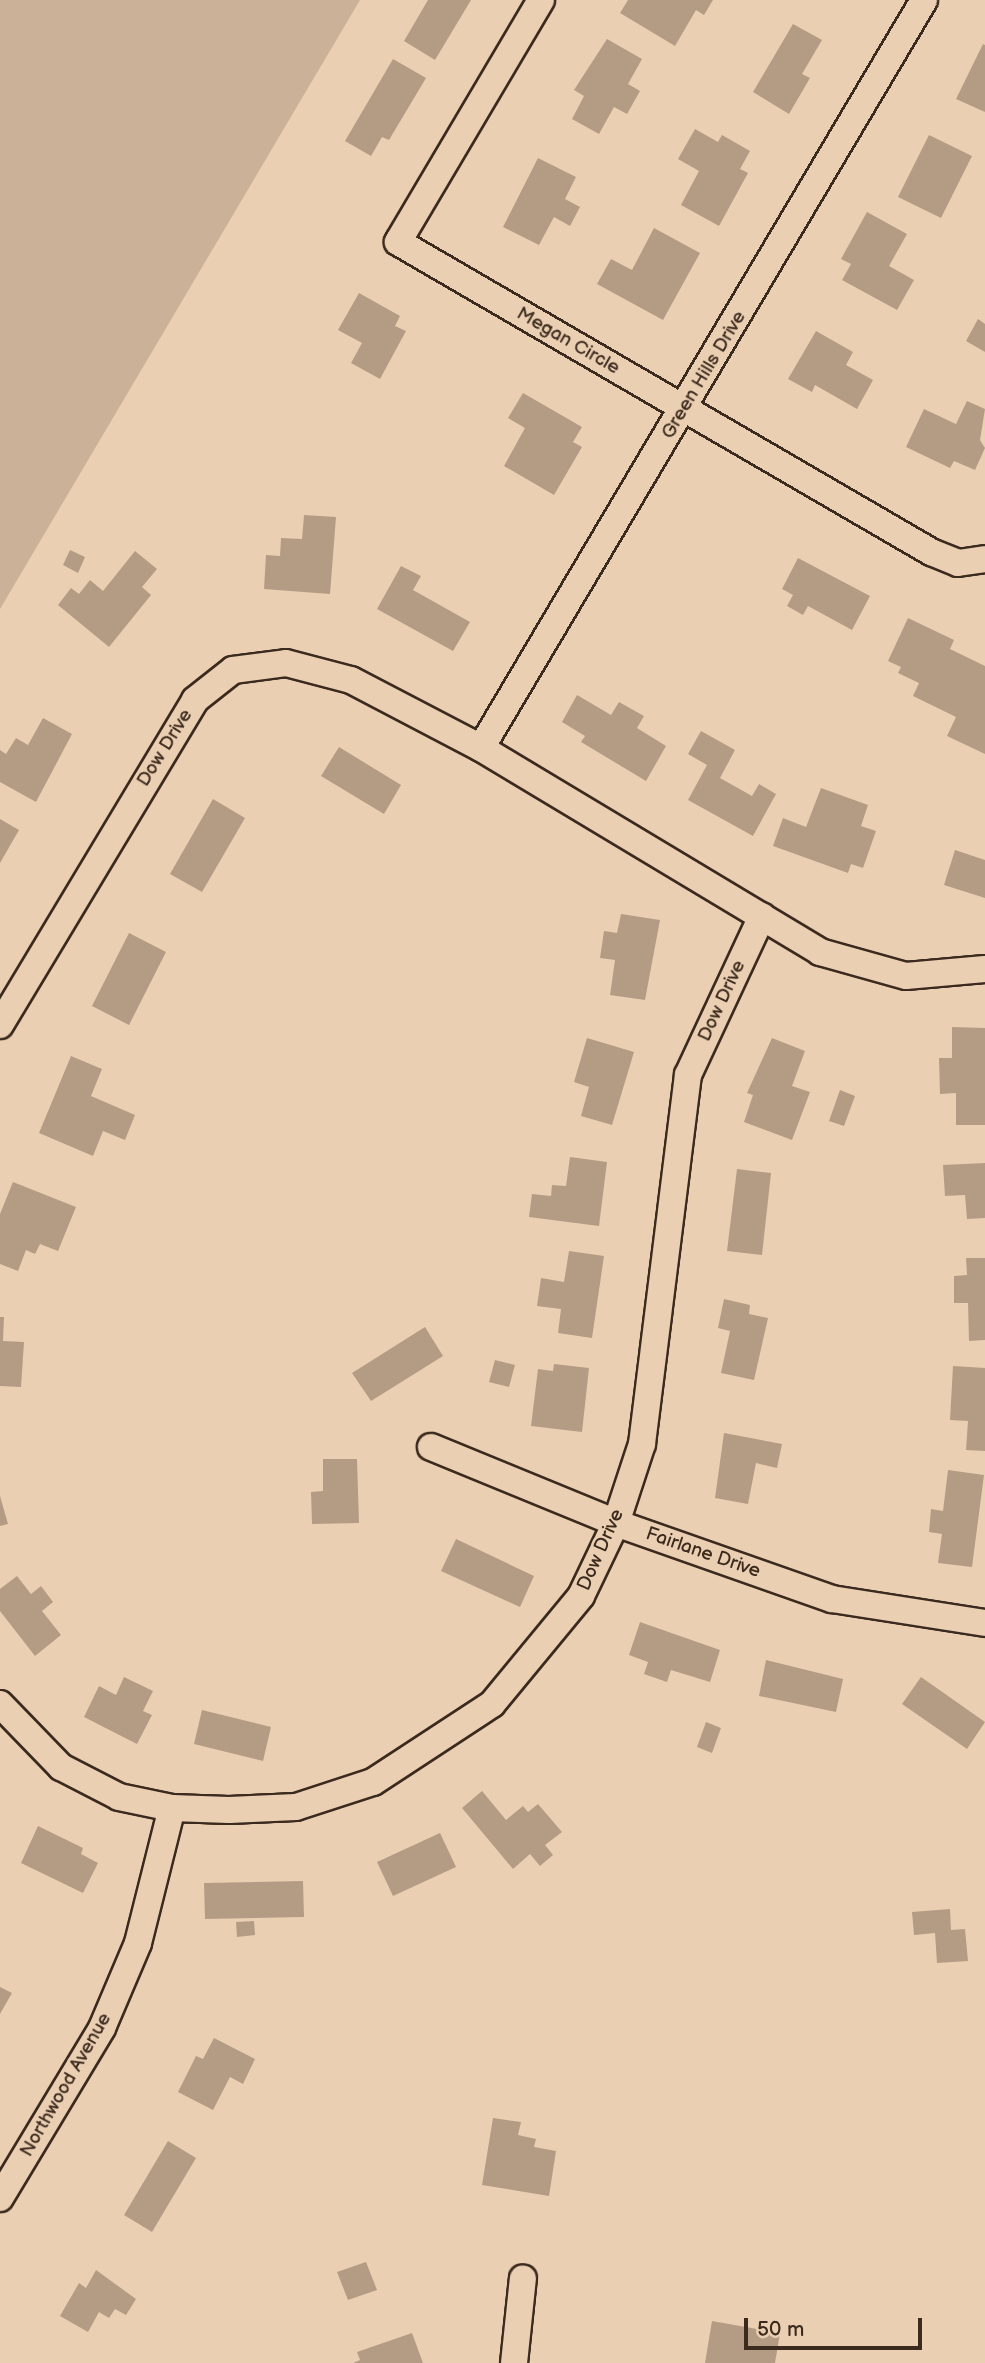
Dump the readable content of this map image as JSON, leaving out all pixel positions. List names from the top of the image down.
{
  "streets": {
    "street": [
      "Megan Circle",
      "Green Hills Drive",
      "Dow Drive",
      "Fairlane Drive",
      "Northwood Avenue"
    ]
  },
  "crossings": [
    ["Megan Circle", "Green Hills Drive"],
    ["Green Hills Drive", "Dow Drive"],
    ["Dow Drive", "Fairlane Drive"],
    ["Dow Drive", "Northwood Avenue"]
  ],
  "scale_bar": "50 m"
}
